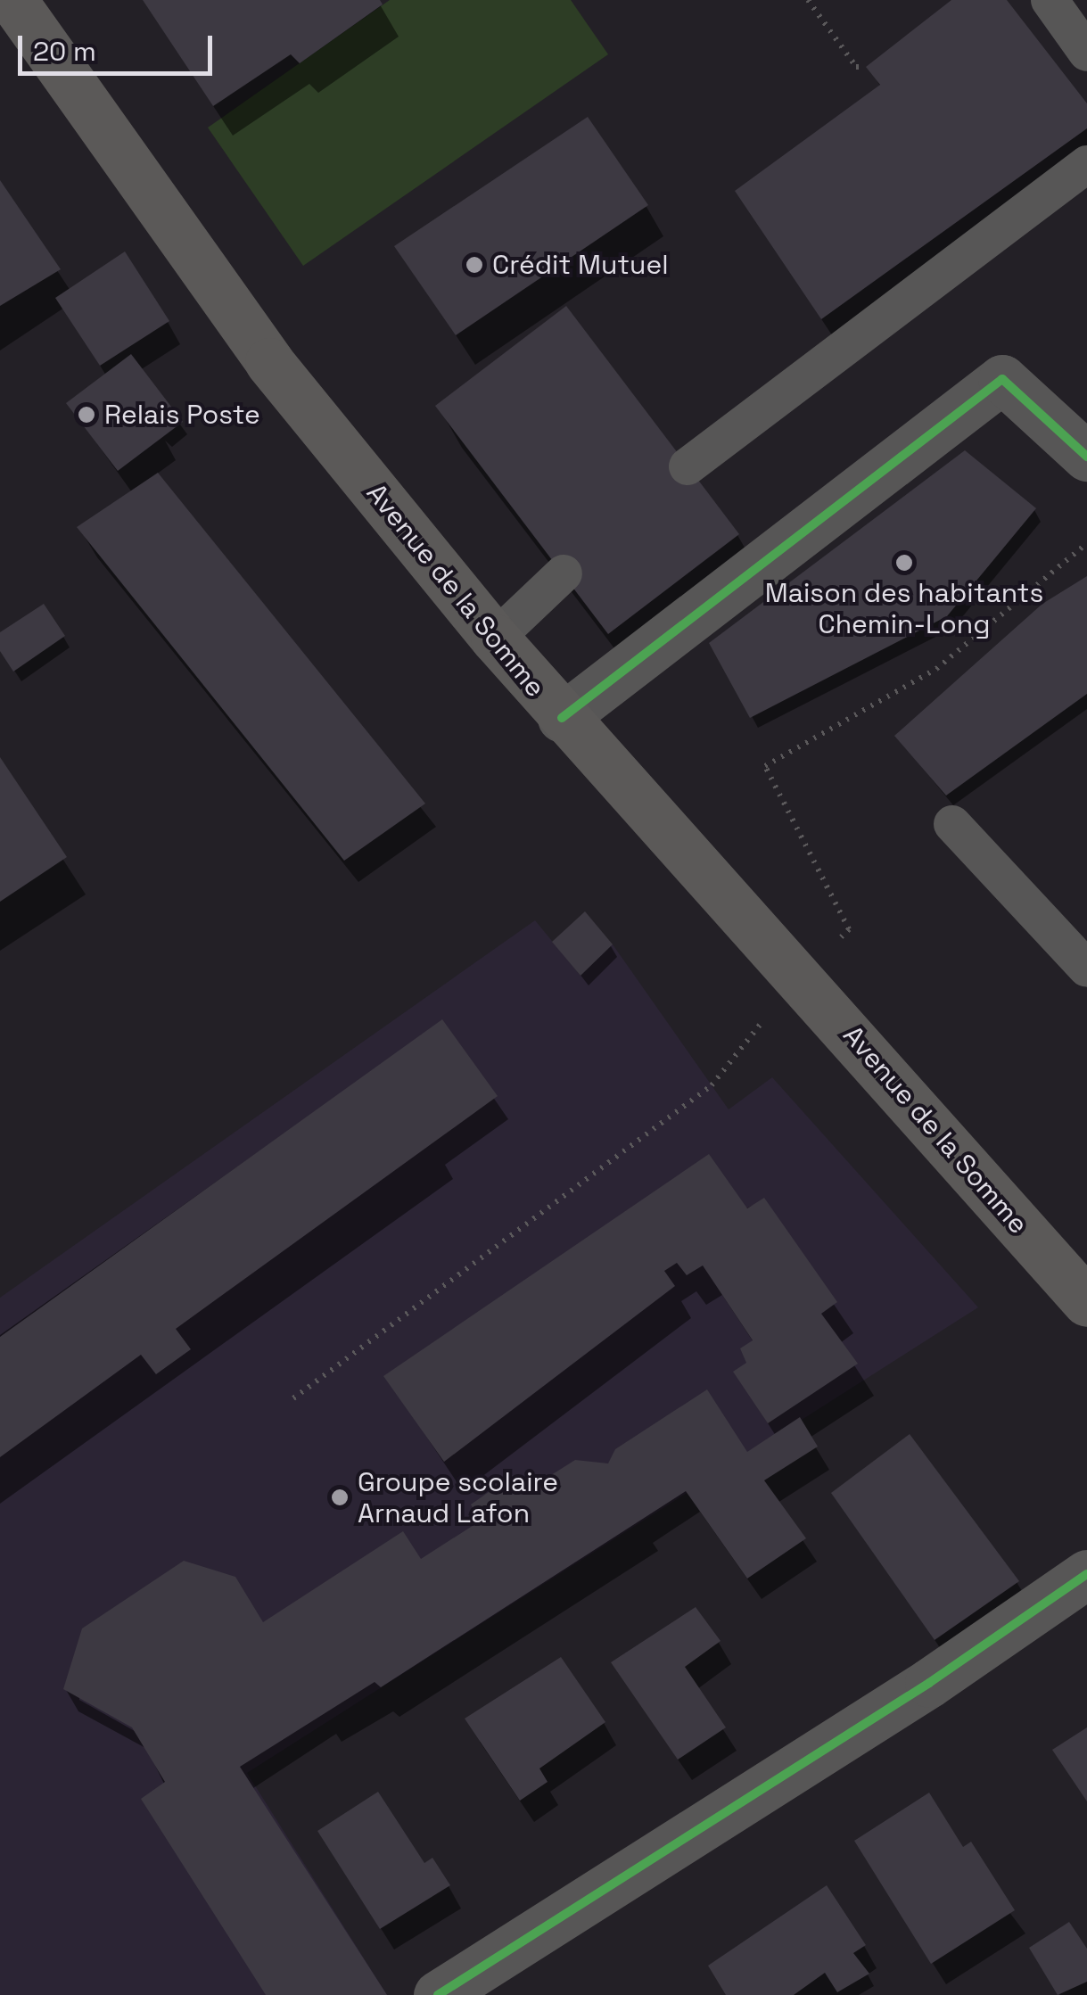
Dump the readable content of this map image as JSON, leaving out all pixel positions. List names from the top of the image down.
{
  "streets": {
    "main road": ["Avenue de la Somme"]
  },
  "places": [
    "Crédit Mutuel",
    "Relais Poste",
    "Maison des habitants Chemin-Long",
    "Groupe scolaire Arnaud Lafon"
  ],
  "scale_bar": "20 m"
}
